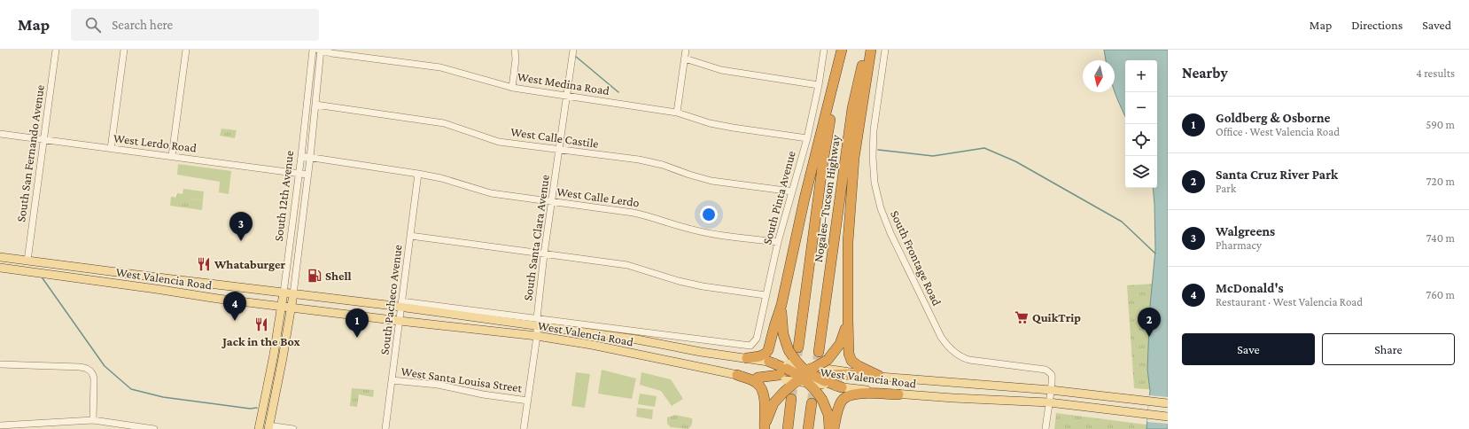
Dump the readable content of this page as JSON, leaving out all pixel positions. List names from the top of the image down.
{
  "streets": {
    "highway": ["Nogales–Tucson Highway"],
    "main road": ["South 12th Avenue", "West Valencia Road"],
    "street": [
      "West Medina Road",
      "West Calle Castile",
      "West Lerdo Road",
      "South San Fernando Avenue",
      "West Calle Lerdo",
      "South Pinta Avenue",
      "South Santa Clara Avenue",
      "South Frontage Road",
      "South Pacheco Avenue",
      "West Santa Louisa Street"
    ]
  },
  "crossings": [
    ["West Medina Road", "South 12th Avenue"],
    ["West Medina Road", "South Pinta Avenue"],
    ["West Medina Road", "South Santa Clara Avenue"],
    ["West Calle Castile", "South 12th Avenue"],
    ["West Calle Castile", "South Pinta Avenue"],
    ["West Calle Castile", "South Santa Clara Avenue"],
    ["West Lerdo Road", "South San Fernando Avenue"],
    ["West Lerdo Road", "South 12th Avenue"],
    ["South San Fernando Avenue", "West Valencia Road"],
    ["South 12th Avenue", "West Calle Lerdo"],
    ["South 12th Avenue", "West Valencia Road"],
    ["West Calle Lerdo", "South Pinta Avenue"],
    ["West Calle Lerdo", "South Santa Clara Avenue"],
    ["West Calle Lerdo", "South Pacheco Avenue"],
    ["South Pinta Avenue", "West Valencia Road"],
    ["South Santa Clara Avenue", "West Valencia Road"],
    ["South Santa Clara Avenue", "West Santa Louisa Street"],
    ["South Frontage Road", "West Valencia Road"],
    ["West Valencia Road", "South Pacheco Avenue"],
    ["South Pacheco Avenue", "West Santa Louisa Street"]
  ],
  "places": {
    "restaurant": ["Whataburger", "Jack in the Box"],
    "fuel station": ["Shell"],
    "supermarket": ["QuikTrip"]
  },
  "north": "bottom",
  "page": {
    "header": "Map",
    "search": "Search here",
    "nav": ["Map", "Directions", "Saved"],
    "heading": ["Nearby", "4 results"],
    "map_buttons": ["+", "−"],
    "list": [
      {
        "mark": "1",
        "name": "Goldberg & Osborne",
        "note": "Office · West Valencia Road",
        "value": "590 m"
      },
      {
        "mark": "2",
        "name": "Santa Cruz River Park",
        "note": "Park",
        "value": "720 m"
      },
      {
        "mark": "3",
        "name": "Walgreens",
        "note": "Pharmacy",
        "value": "740 m"
      },
      {
        "mark": "4",
        "name": "McDonald's",
        "note": "Restaurant · West Valencia Road",
        "value": "760 m"
      }
    ],
    "pins": [
      "3",
      "4",
      "2",
      "1"
    ],
    "buttons": ["Save", "Share"]
  }
}
